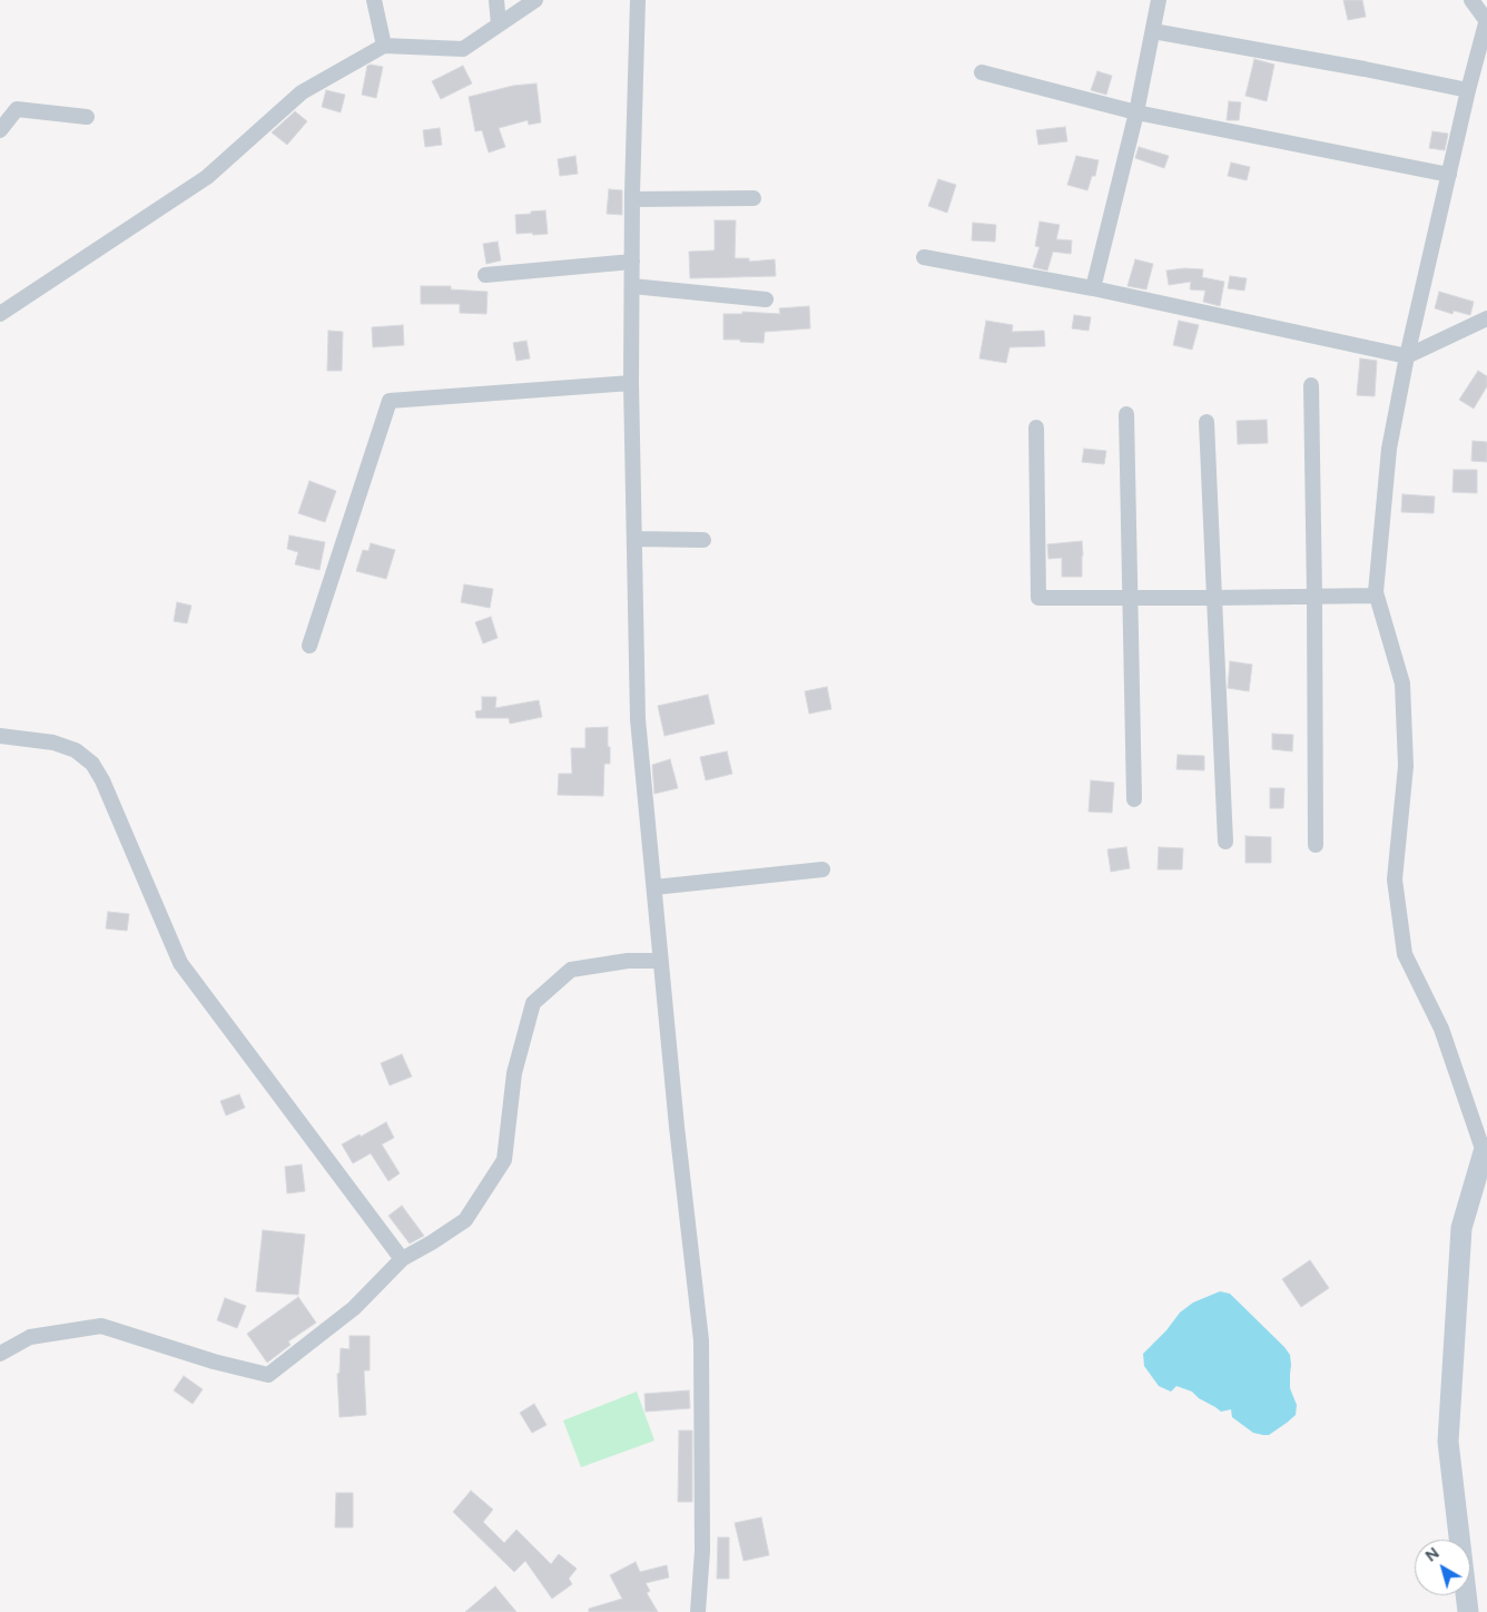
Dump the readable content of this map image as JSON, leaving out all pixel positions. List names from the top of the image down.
{
  "north": "top left"
}
